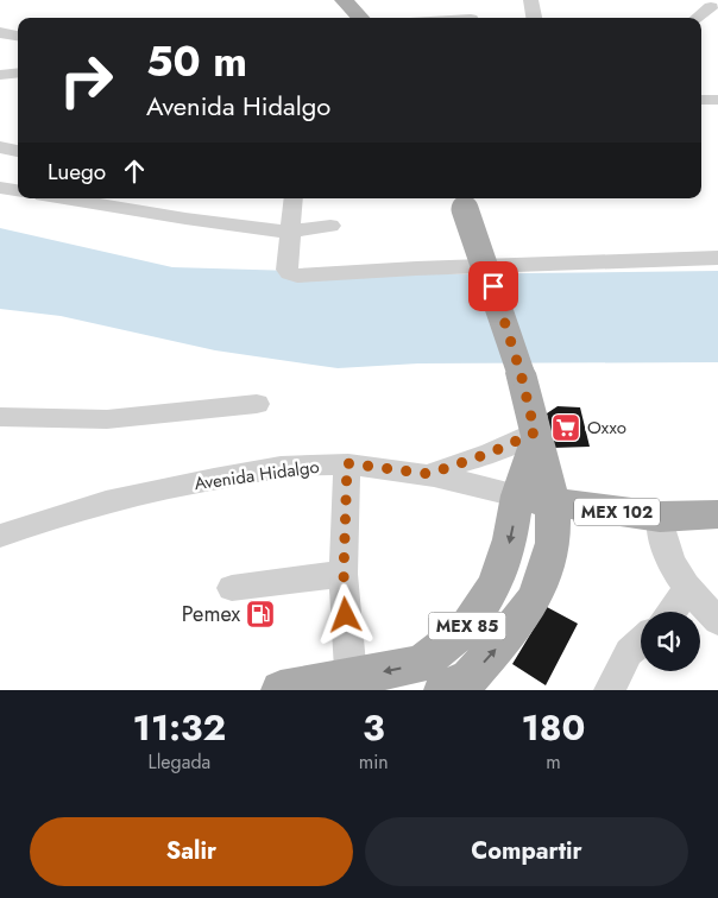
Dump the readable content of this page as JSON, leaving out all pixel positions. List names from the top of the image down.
{
  "streets": {
    "main road": ["MEX 102", "MEX 85"],
    "street": ["Avenida Hidalgo"]
  },
  "crossings": [
    ["Avenida Hidalgo", "MEX 102"],
    ["Avenida Hidalgo", "MEX 85"],
    ["MEX 102", "MEX 85"]
  ],
  "places": {
    "supermarket": ["Oxxo"],
    "fuel station": ["Pemex"]
  },
  "page": {
    "turn": ["50 m", "Avenida Hidalgo"],
    "then": "Luego",
    "eta": [
      "11:32",
      "Llegada",
      "3",
      "min",
      "180",
      "m"
    ],
    "buttons": ["Salir", "Compartir"]
  }
}
